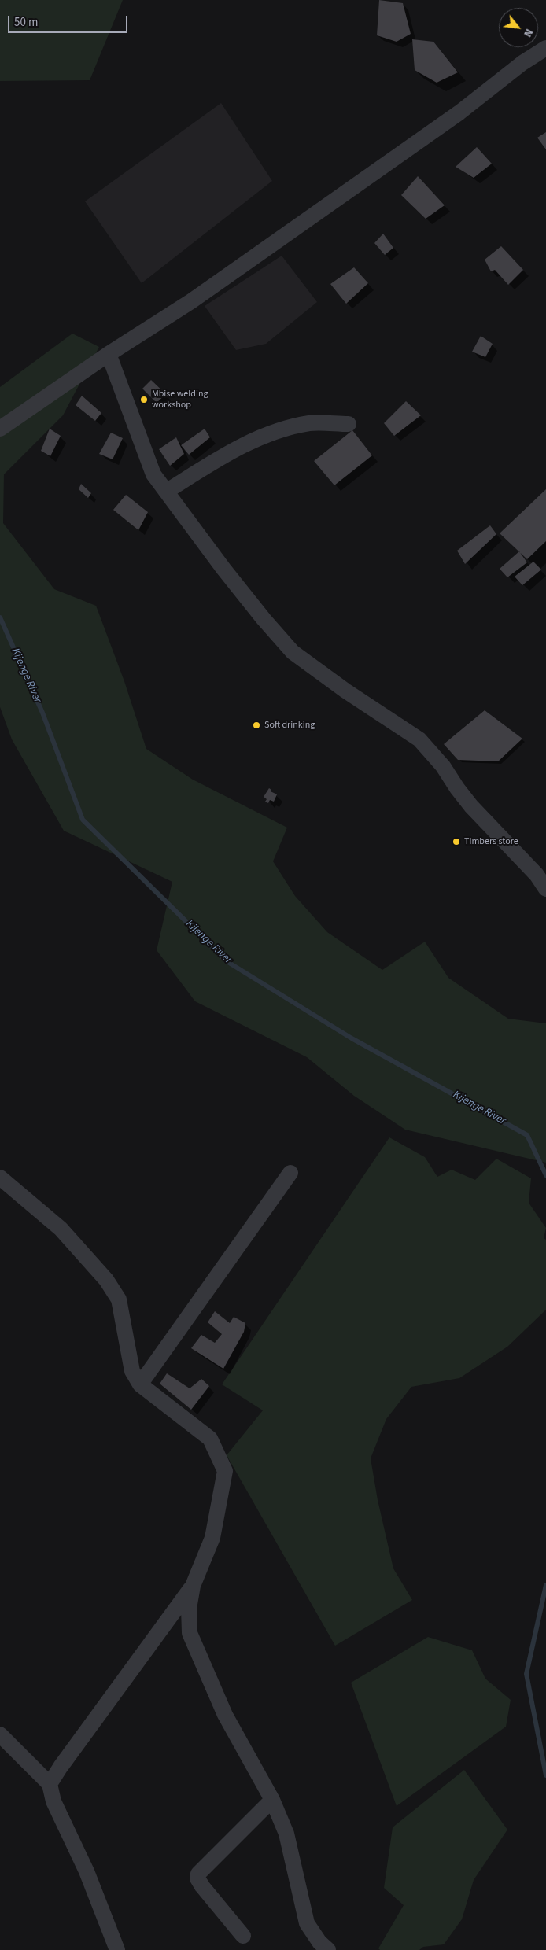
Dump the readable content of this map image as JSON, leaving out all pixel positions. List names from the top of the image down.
{
  "water": ["Kijenge River"],
  "places": ["Mbise welding workshop", "Soft drinking", "Timbers store"],
  "scale_bar": "50 m",
  "north": "bottom right"
}
